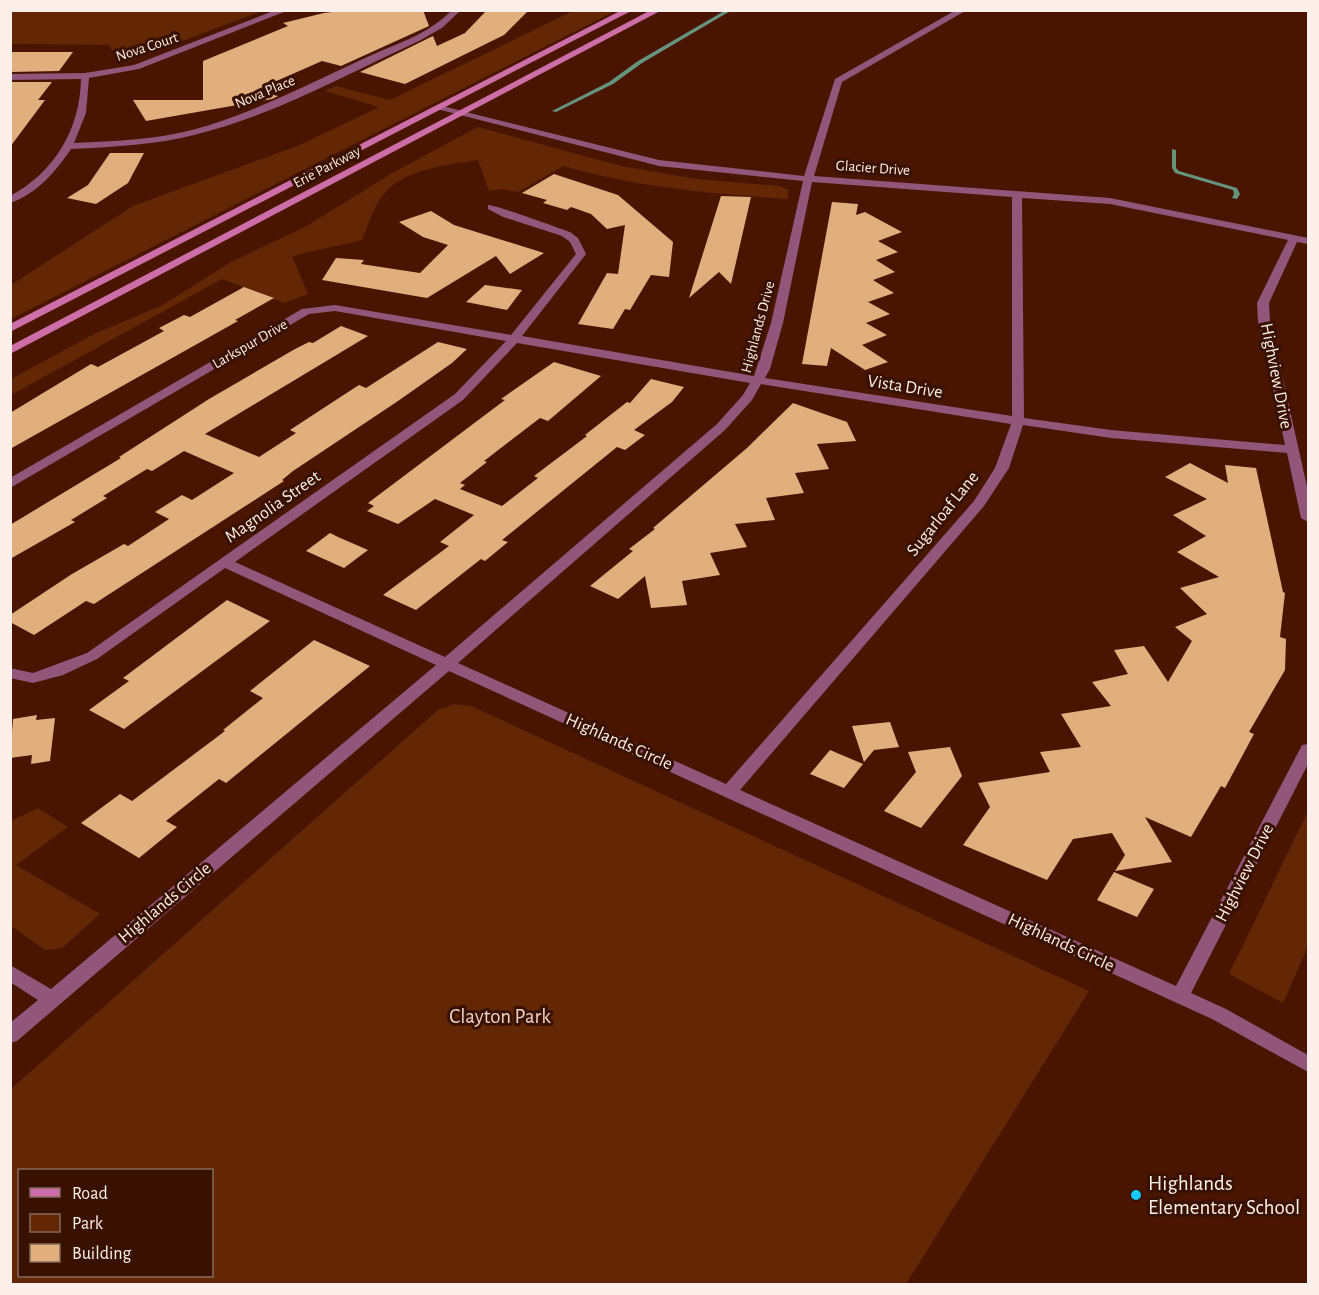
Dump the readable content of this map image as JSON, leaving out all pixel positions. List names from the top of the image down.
{
  "streets": {
    "main road": ["Erie Parkway"],
    "street": [
      "Nova Court",
      "Nova Place",
      "Glacier Drive",
      "Highlands Drive",
      "Larkspur Drive",
      "Highview Drive",
      "Vista Drive",
      "Magnolia Street",
      "Sugarloaf Lane",
      "Highlands Circle"
    ]
  },
  "crossings": [
    ["Erie Parkway", "Glacier Drive"],
    ["Glacier Drive", "Highlands Drive"],
    ["Glacier Drive", "Highview Drive"],
    ["Glacier Drive", "Sugarloaf Lane"],
    ["Highlands Drive", "Vista Drive"],
    ["Highlands Drive", "Highlands Circle"],
    ["Larkspur Drive", "Vista Drive"],
    ["Larkspur Drive", "Magnolia Street"],
    ["Highview Drive", "Vista Drive"],
    ["Highview Drive", "Highlands Circle"],
    ["Vista Drive", "Magnolia Street"],
    ["Vista Drive", "Sugarloaf Lane"],
    ["Sugarloaf Lane", "Highlands Circle"]
  ],
  "parks": ["Clayton Park"],
  "places": ["Highlands Elementary School"],
  "legend": ["Road", "Park", "Building"]
}
